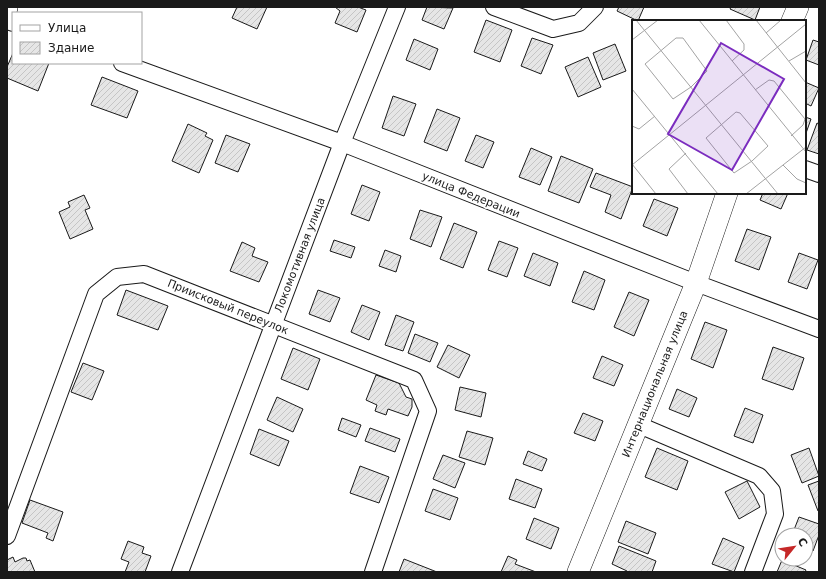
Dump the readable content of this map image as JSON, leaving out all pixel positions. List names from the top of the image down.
{
  "streets": {
    "street": [
      "улица Федерации",
      "Локомотивная улица",
      "Приисковый переулок",
      "Интернациональная улица"
    ]
  },
  "crossings": [
    ["улица Федерации", "Локомотивная улица"],
    ["улица Федерации", "Интернациональная улица"],
    ["Локомотивная улица", "Приисковый переулок"]
  ],
  "legend": ["Улица", "Здание"],
  "north": "top right"
}
